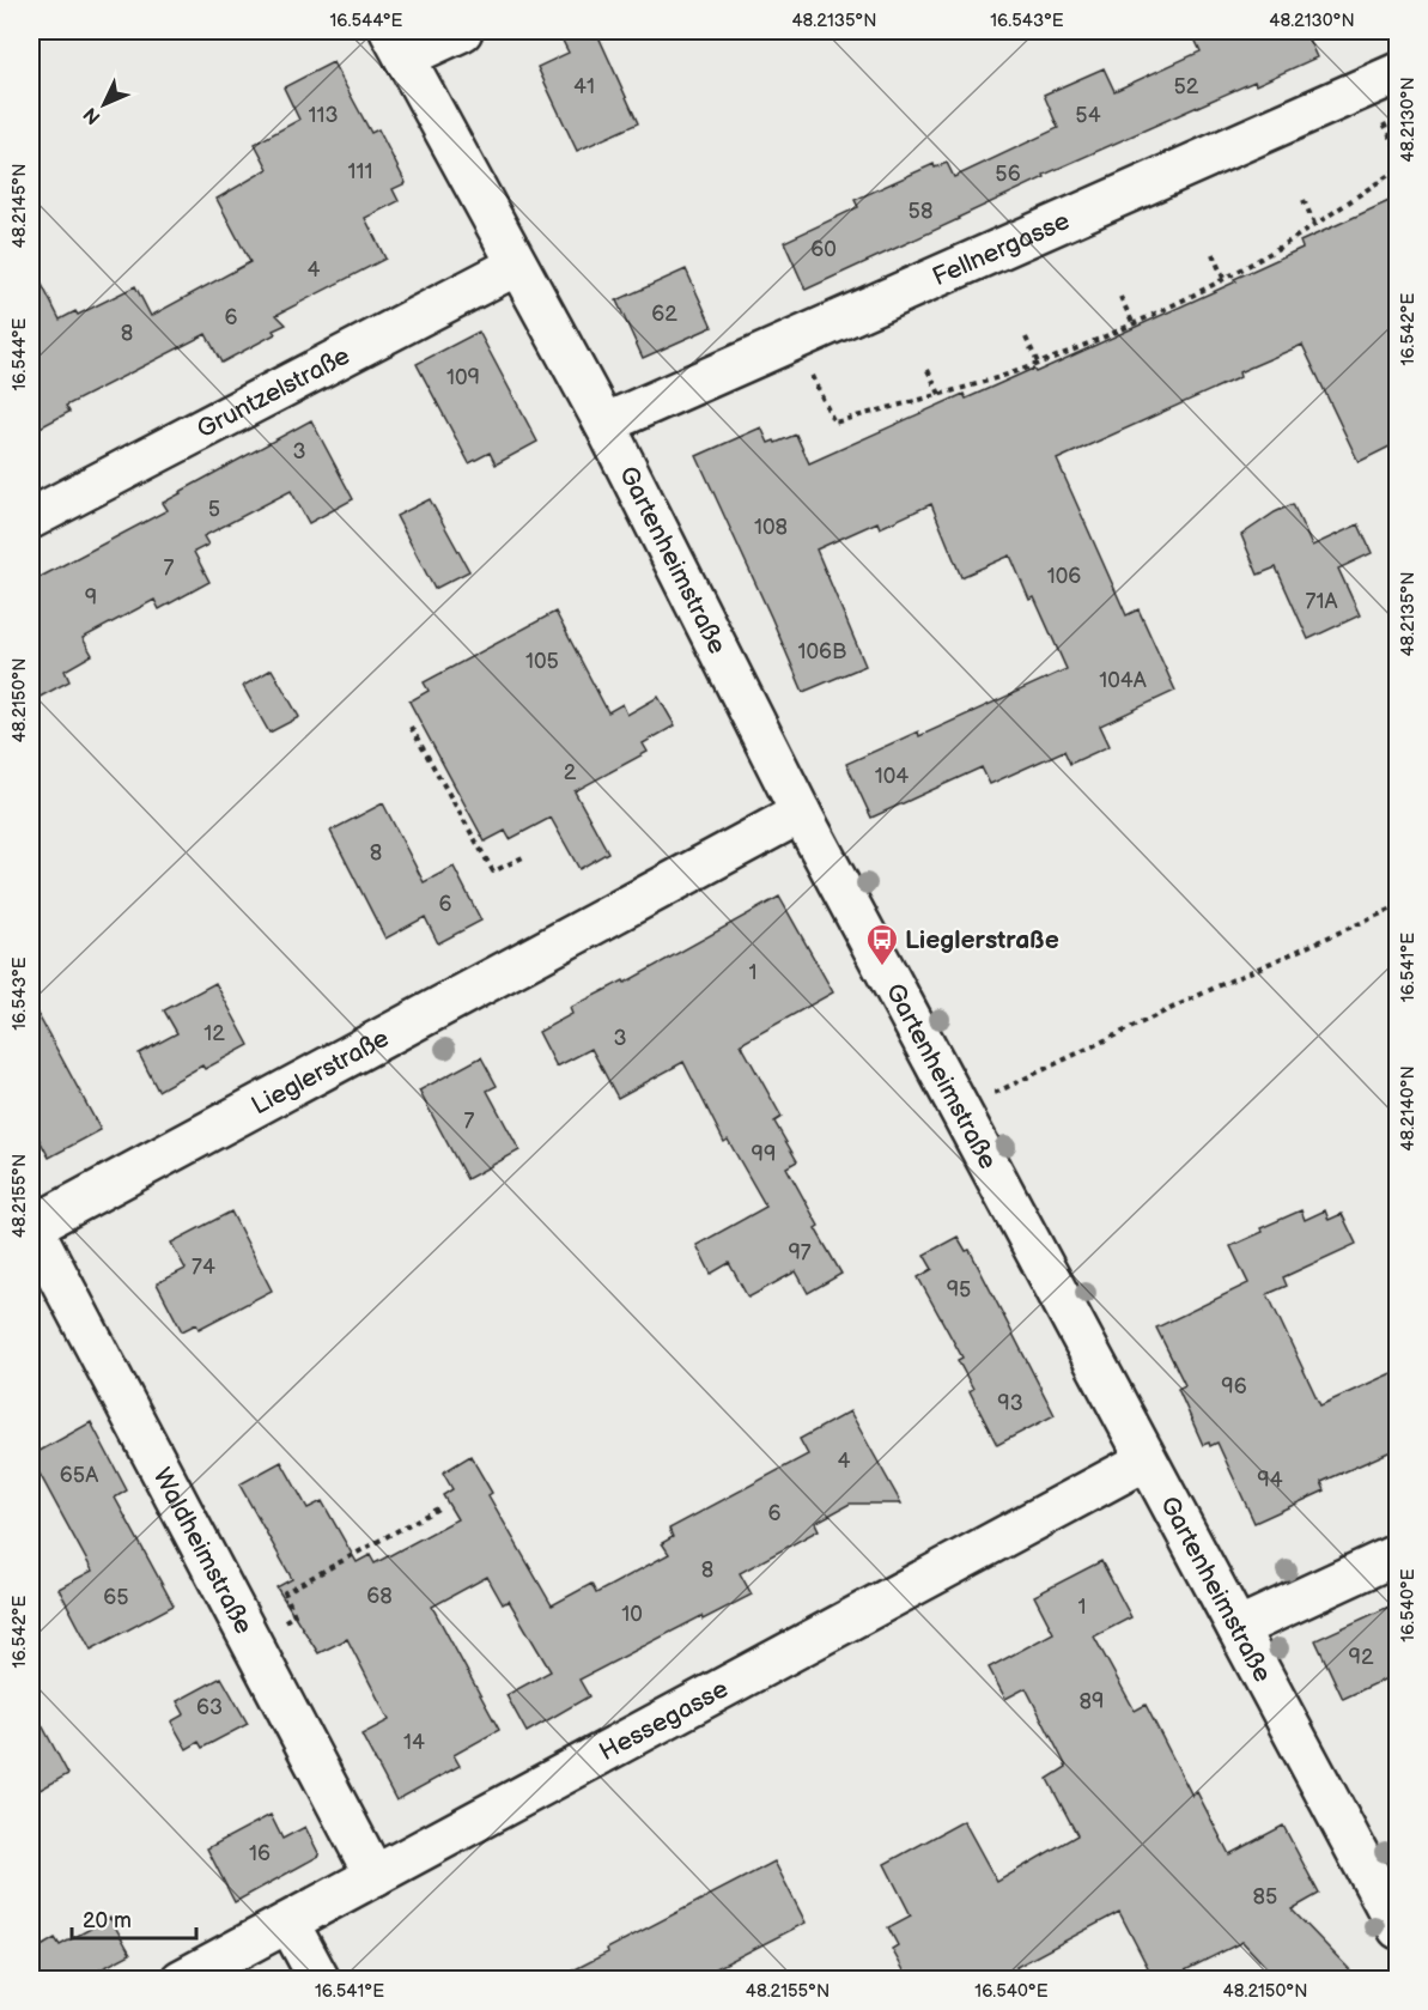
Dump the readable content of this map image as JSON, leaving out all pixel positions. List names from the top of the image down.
{
  "streets": {
    "street": [
      "Fellnergasse",
      "Gruntzelstraße",
      "Gartenheimstraße",
      "Lieglerstraße",
      "Waldheimstraße",
      "Hessegasse"
    ]
  },
  "crossings": [
    ["Fellnergasse", "Gartenheimstraße"],
    ["Gruntzelstraße", "Gartenheimstraße"],
    ["Gartenheimstraße", "Lieglerstraße"],
    ["Gartenheimstraße", "Hessegasse"],
    ["Lieglerstraße", "Waldheimstraße"],
    ["Waldheimstraße", "Hessegasse"]
  ],
  "places": {
    "bus stop": ["Lieglerstraße"]
  },
  "house_numbers": [
    "41",
    "52",
    "113",
    "54",
    "111",
    "56",
    "58",
    "60",
    "4",
    "62",
    "6",
    "8",
    "109",
    "3",
    "5",
    "108",
    "7",
    "106",
    "9",
    "71A",
    "106B",
    "105",
    "104A",
    "2",
    "104",
    "8",
    "6",
    "1",
    "12",
    "3",
    "7",
    "99",
    "97",
    "74",
    "95",
    "96",
    "93",
    "4",
    "65A",
    "94",
    "6",
    "8",
    "68",
    "65",
    "1",
    "10",
    "92",
    "89",
    "63",
    "14",
    "16",
    "85"
  ],
  "scale_bar": "20 m",
  "north": "bottom left",
  "coordinates": [
    "16.544°E",
    "48.2135°N",
    "16.543°E",
    "48.2130°N",
    "48.2145°N",
    "16.542°E",
    "48.2150°N",
    "16.541°E",
    "48.2140°N",
    "48.2155°N",
    "16.540°E"
  ]
}
